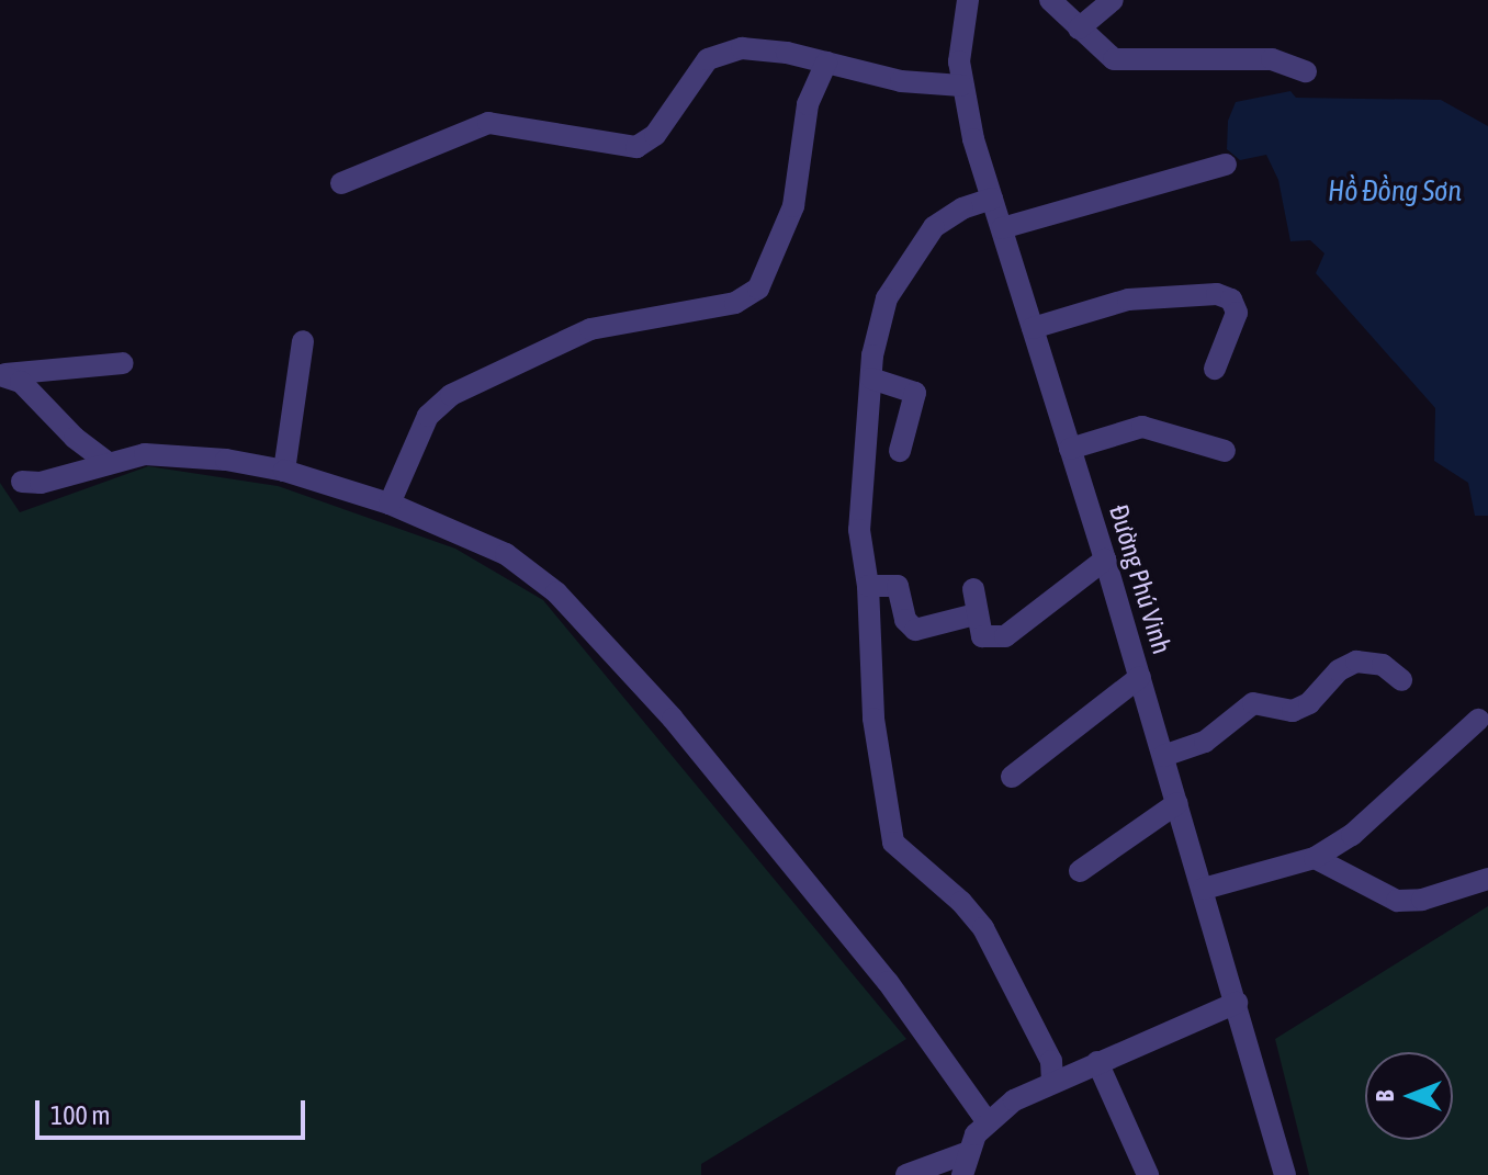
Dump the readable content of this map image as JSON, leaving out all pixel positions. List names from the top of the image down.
{
  "streets": {
    "street": ["Đường Phú Vinh"]
  },
  "water": ["Hồ Đồng Sơn"],
  "scale_bar": "100 m",
  "north": "left"
}
